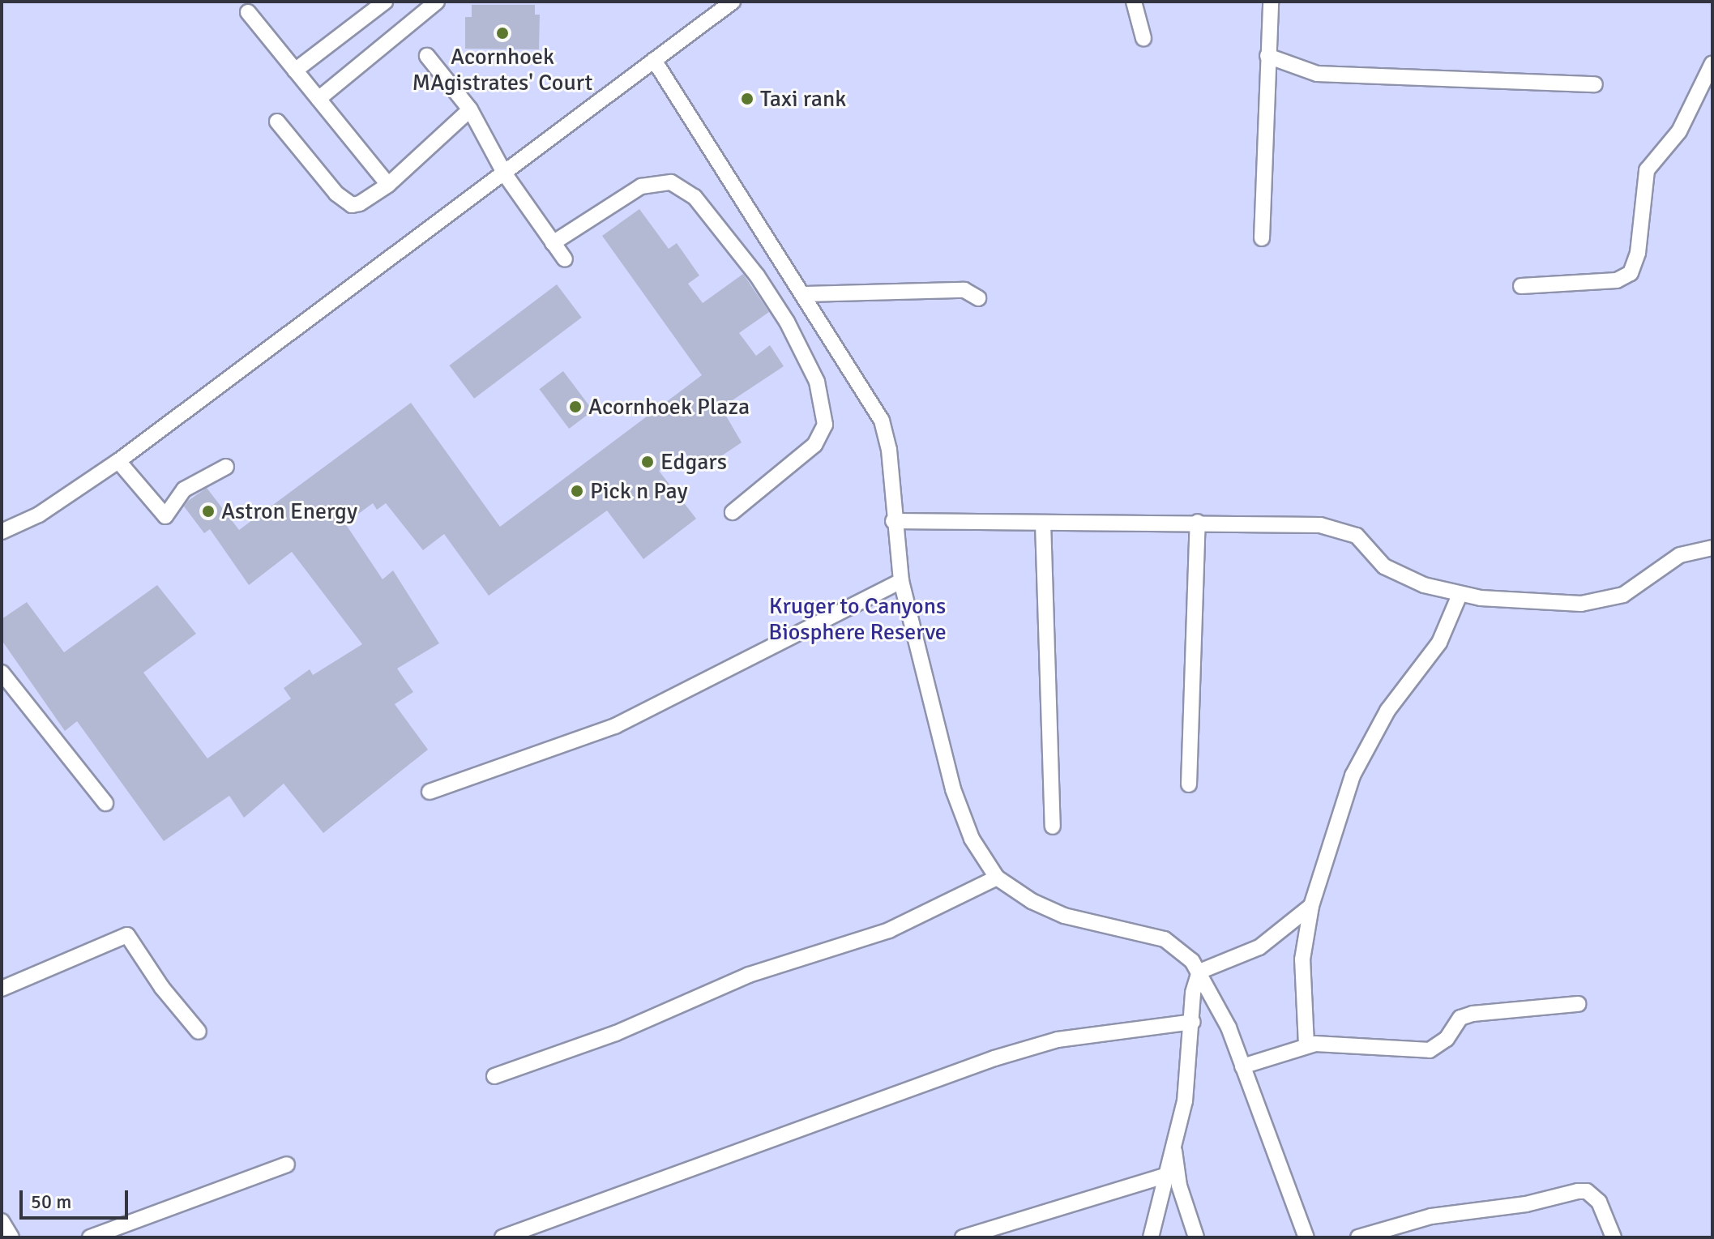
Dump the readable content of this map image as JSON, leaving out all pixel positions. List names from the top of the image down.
{
  "parks": ["Kruger to Canyons Biosphere Reserve"],
  "places": [
    "Acornhoek MAgistrates' Court",
    "Taxi rank",
    "Acornhoek Plaza",
    "Edgars",
    "Pick n Pay",
    "Astron Energy"
  ],
  "scale_bar": "50 m"
}
